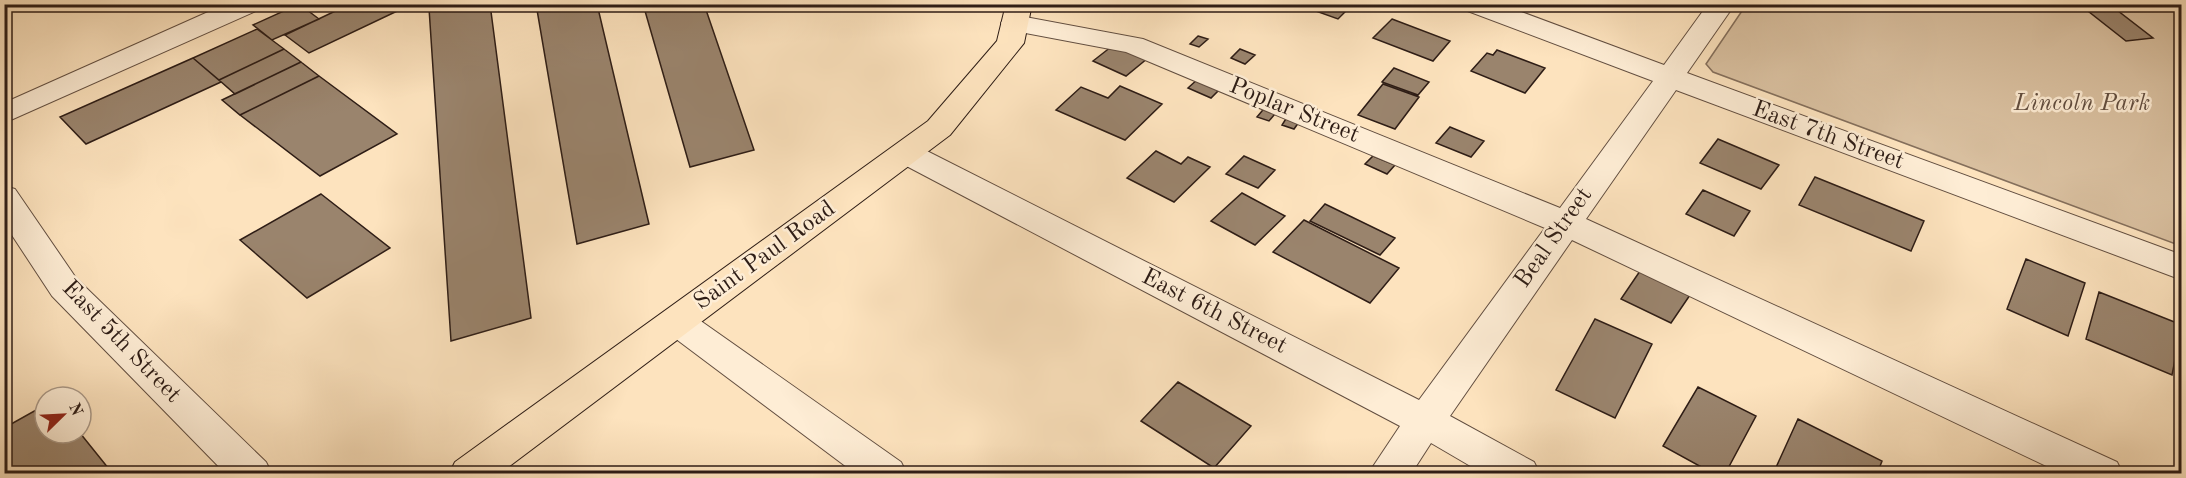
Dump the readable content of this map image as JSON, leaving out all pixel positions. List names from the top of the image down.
{
  "streets": {
    "main road": ["Saint Paul Road"],
    "street": [
      "Poplar Street",
      "East 7th Street",
      "Beal Street",
      "East 6th Street",
      "East 5th Street"
    ]
  },
  "crossings": [
    ["Poplar Street", "Beal Street"],
    ["Poplar Street", "Saint Paul Road"],
    ["East 7th Street", "Beal Street"],
    ["Beal Street", "East 6th Street"],
    ["Saint Paul Road", "East 6th Street"]
  ],
  "parks": ["Lincoln Park"],
  "north": "top right"
}
